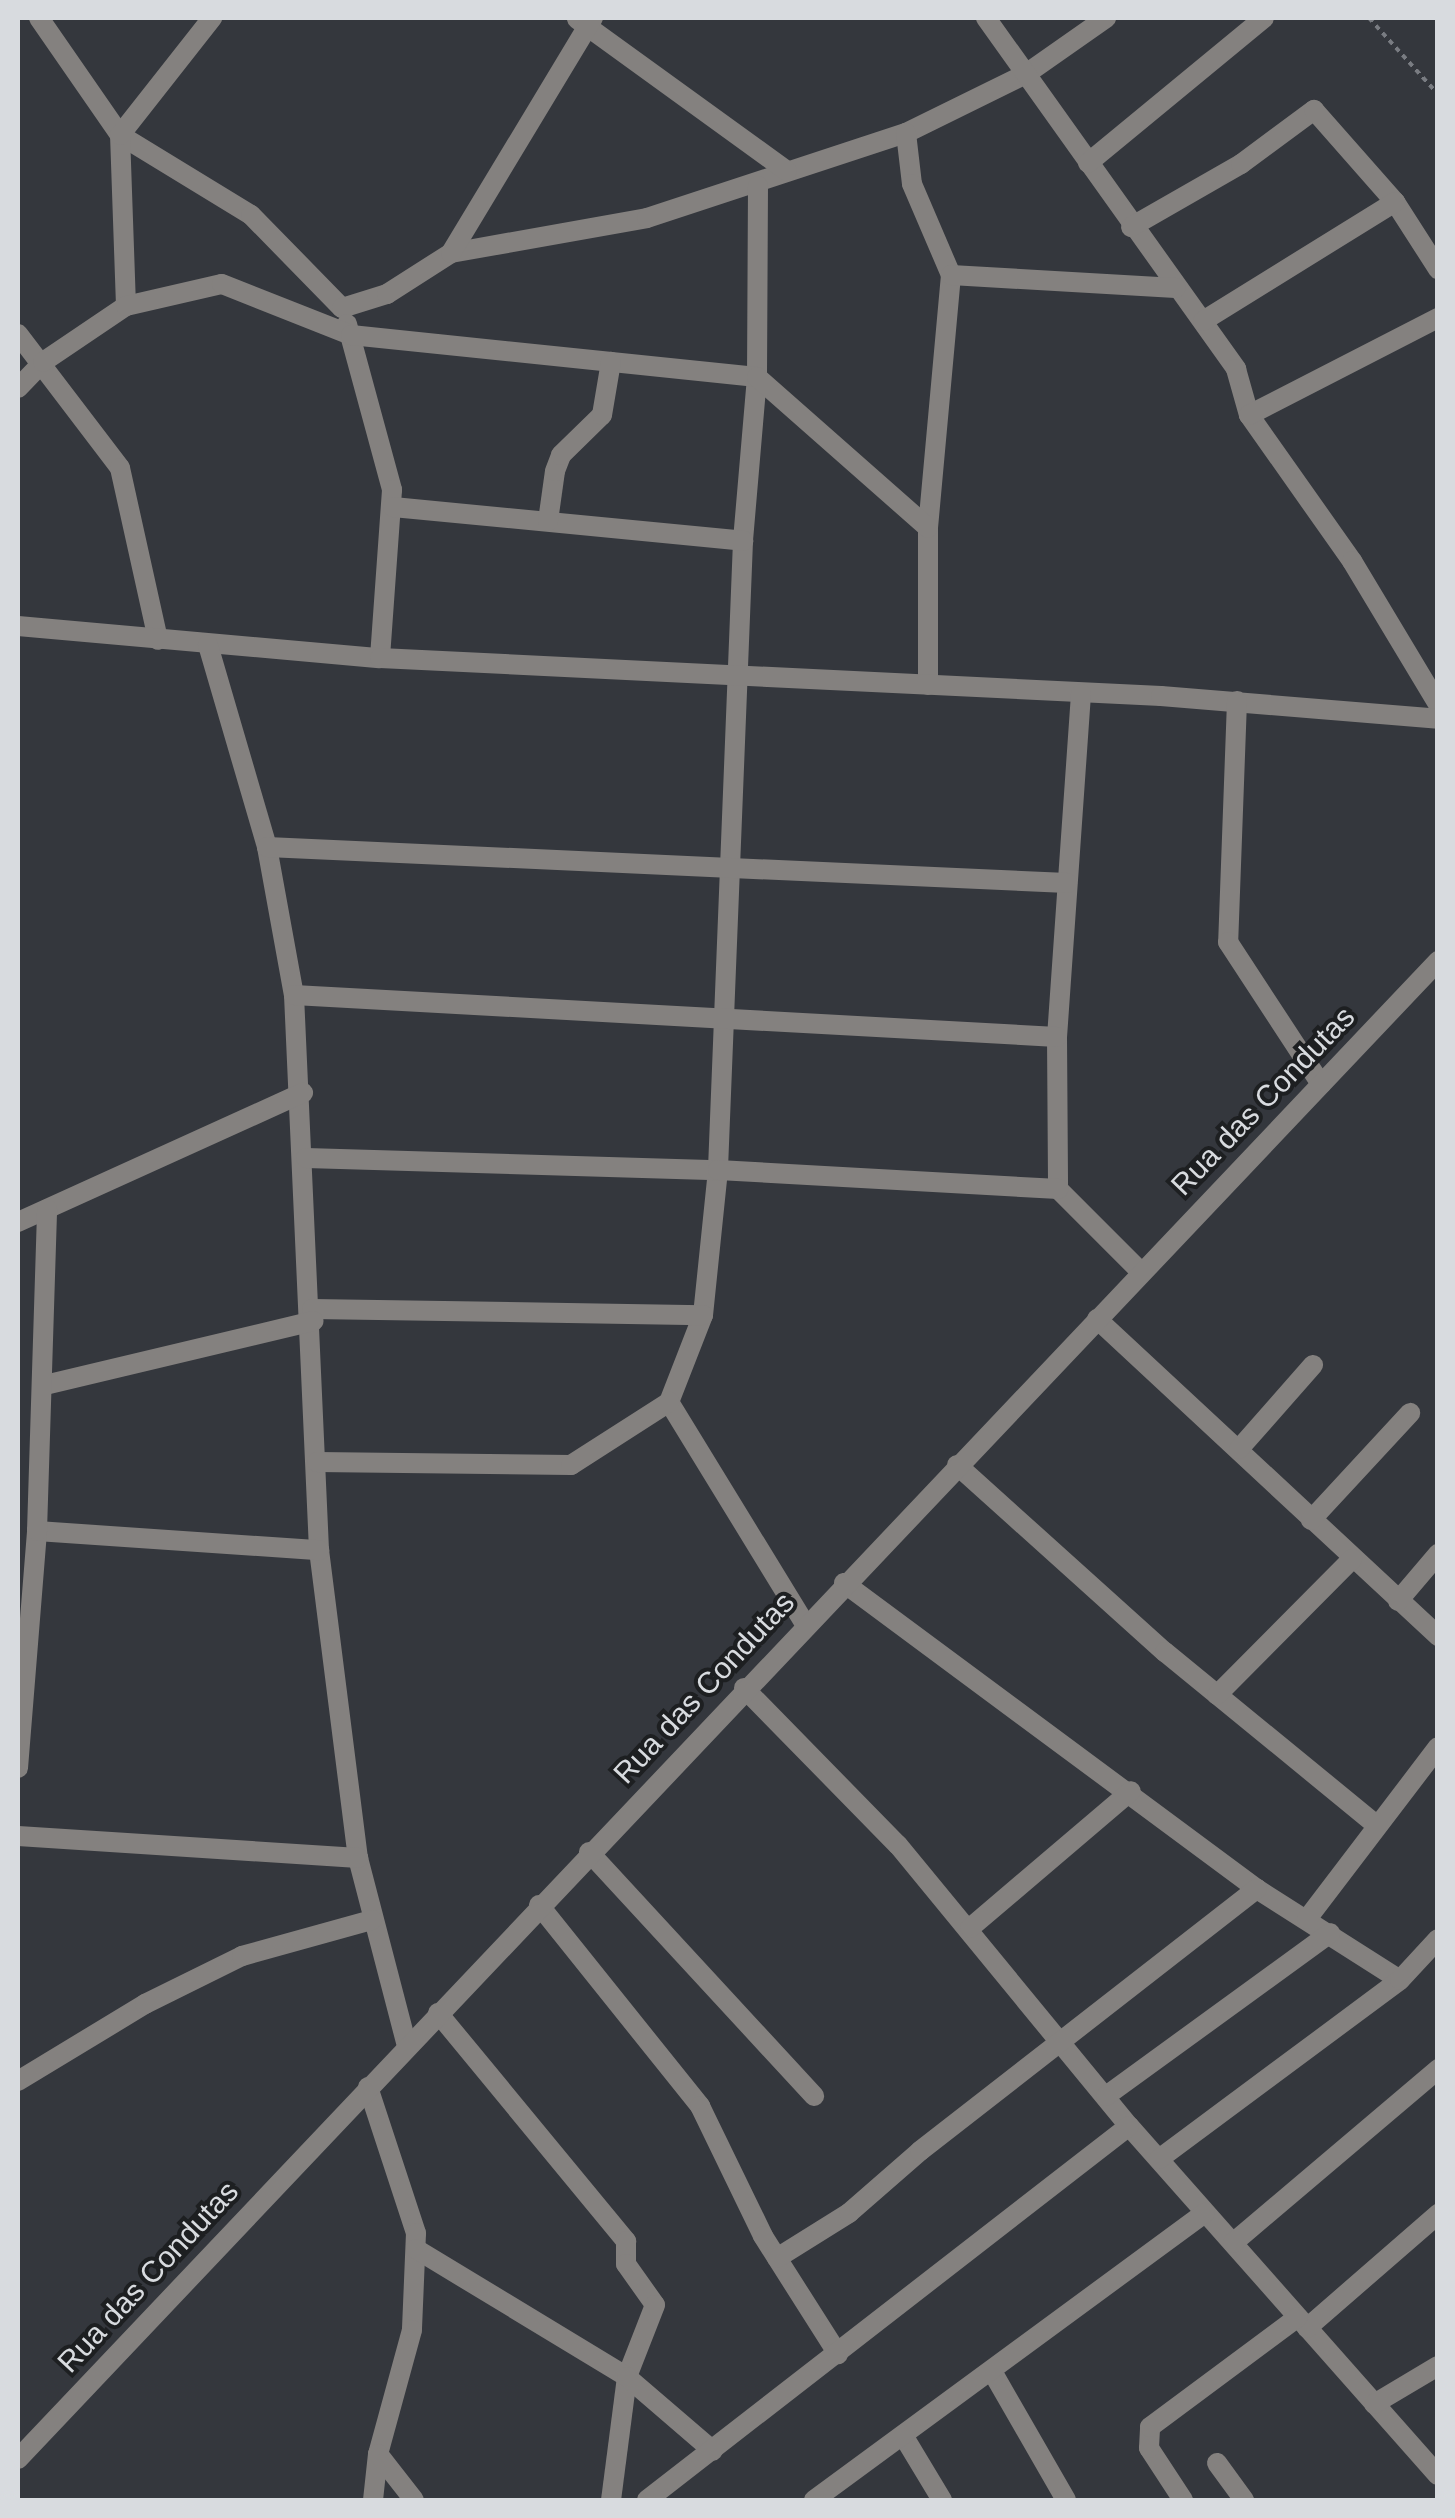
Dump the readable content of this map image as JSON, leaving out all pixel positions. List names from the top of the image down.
{
  "streets": {
    "street": ["Rua das Condutas"]
  }
}
